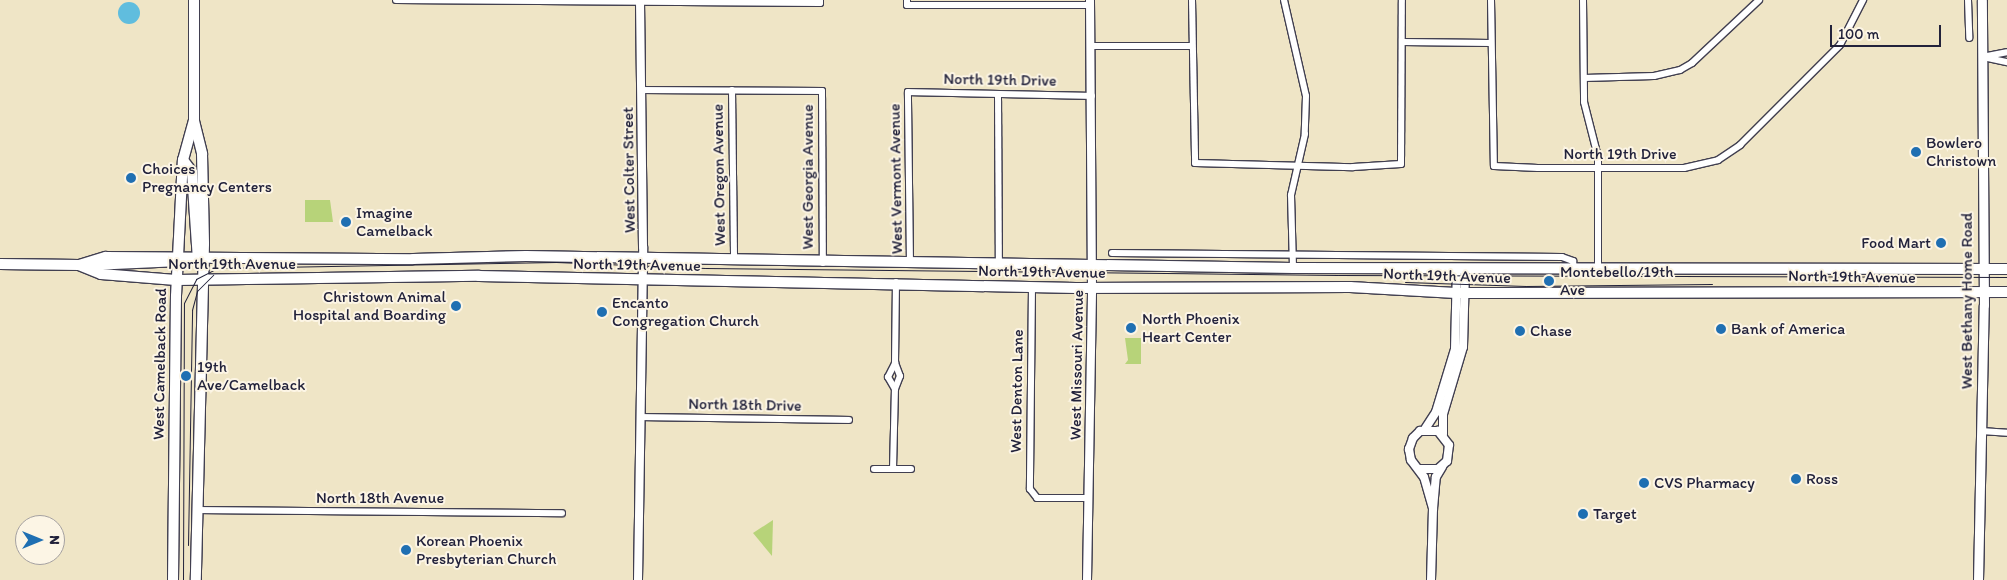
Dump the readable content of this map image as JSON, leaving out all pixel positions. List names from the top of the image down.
{
  "streets": {
    "main road": ["North 19th Avenue", "West Bethany Home Road", "West Camelback Road"],
    "street": [
      "North 19th Drive",
      "West Colter Street",
      "West Oregon Avenue",
      "West Georgia Avenue",
      "West Vermont Avenue",
      "West Missouri Avenue",
      "West Denton Lane",
      "North 18th Drive",
      "North 18th Avenue"
    ]
  },
  "crossings": [
    ["North 19th Drive", "West Vermont Avenue"],
    ["North 19th Drive", "West Missouri Avenue"],
    ["West Colter Street", "North 19th Avenue"],
    ["West Colter Street", "North 18th Drive"],
    ["West Oregon Avenue", "West Georgia Avenue"],
    ["West Oregon Avenue", "North 19th Avenue"],
    ["West Georgia Avenue", "North 19th Avenue"],
    ["West Vermont Avenue", "North 19th Avenue"],
    ["North 19th Avenue", "West Bethany Home Road"],
    ["North 19th Avenue", "West Camelback Road"],
    ["North 19th Avenue", "West Missouri Avenue"],
    ["North 19th Avenue", "West Denton Lane"],
    ["West Camelback Road", "North 18th Avenue"],
    ["West Missouri Avenue", "West Denton Lane"]
  ],
  "places": [
    "Bowlero Christown",
    "Choices Pregnancy Centers",
    "Imagine Camelback",
    "Food Mart",
    "Montebello/19th Ave",
    "Christown Animal Hospital and Boarding",
    "Encanto Congregation Church",
    "North Phoenix Heart Center",
    "Bank of America",
    "Chase",
    "19th Ave/Camelback",
    "Ross",
    "CVS Pharmacy",
    "Target",
    "Korean Phoenix Presbyterian Church"
  ],
  "scale_bar": "100 m",
  "north": "right"
}
